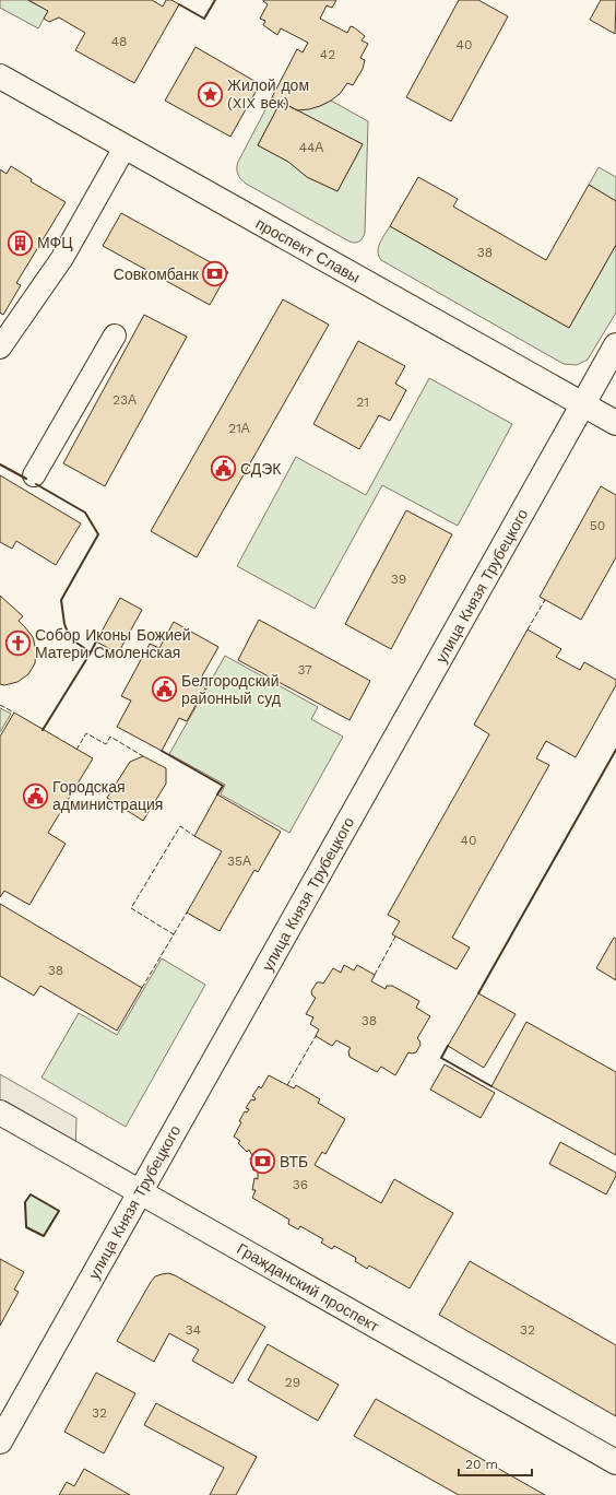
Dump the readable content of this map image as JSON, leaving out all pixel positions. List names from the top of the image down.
{
  "streets": {
    "street": ["проспект Славы", "улица Князя Трубецкого", "Гражданский проспект"]
  },
  "crossings": [
    ["проспект Славы", "улица Князя Трубецкого"],
    ["улица Князя Трубецкого", "Гражданский проспект"]
  ],
  "places": {
    "place": ["Жилой дом (XIX век)"],
    "building": ["МФЦ"],
    "bank": ["Совкомбанк", "ВТБ"],
    "public building": ["СДЭК", "Белгородский районный суд", "Городская администрация"],
    "church": ["Собор Иконы Божией Матери Смоленская"]
  },
  "house_numbers": [
    "48",
    "40",
    "42",
    "44А",
    "38",
    "23А",
    "21",
    "21А",
    "50",
    "39",
    "37",
    "40",
    "35А",
    "38",
    "38",
    "36",
    "34",
    "32",
    "29",
    "32"
  ],
  "scale_bar": "20 m"
}
